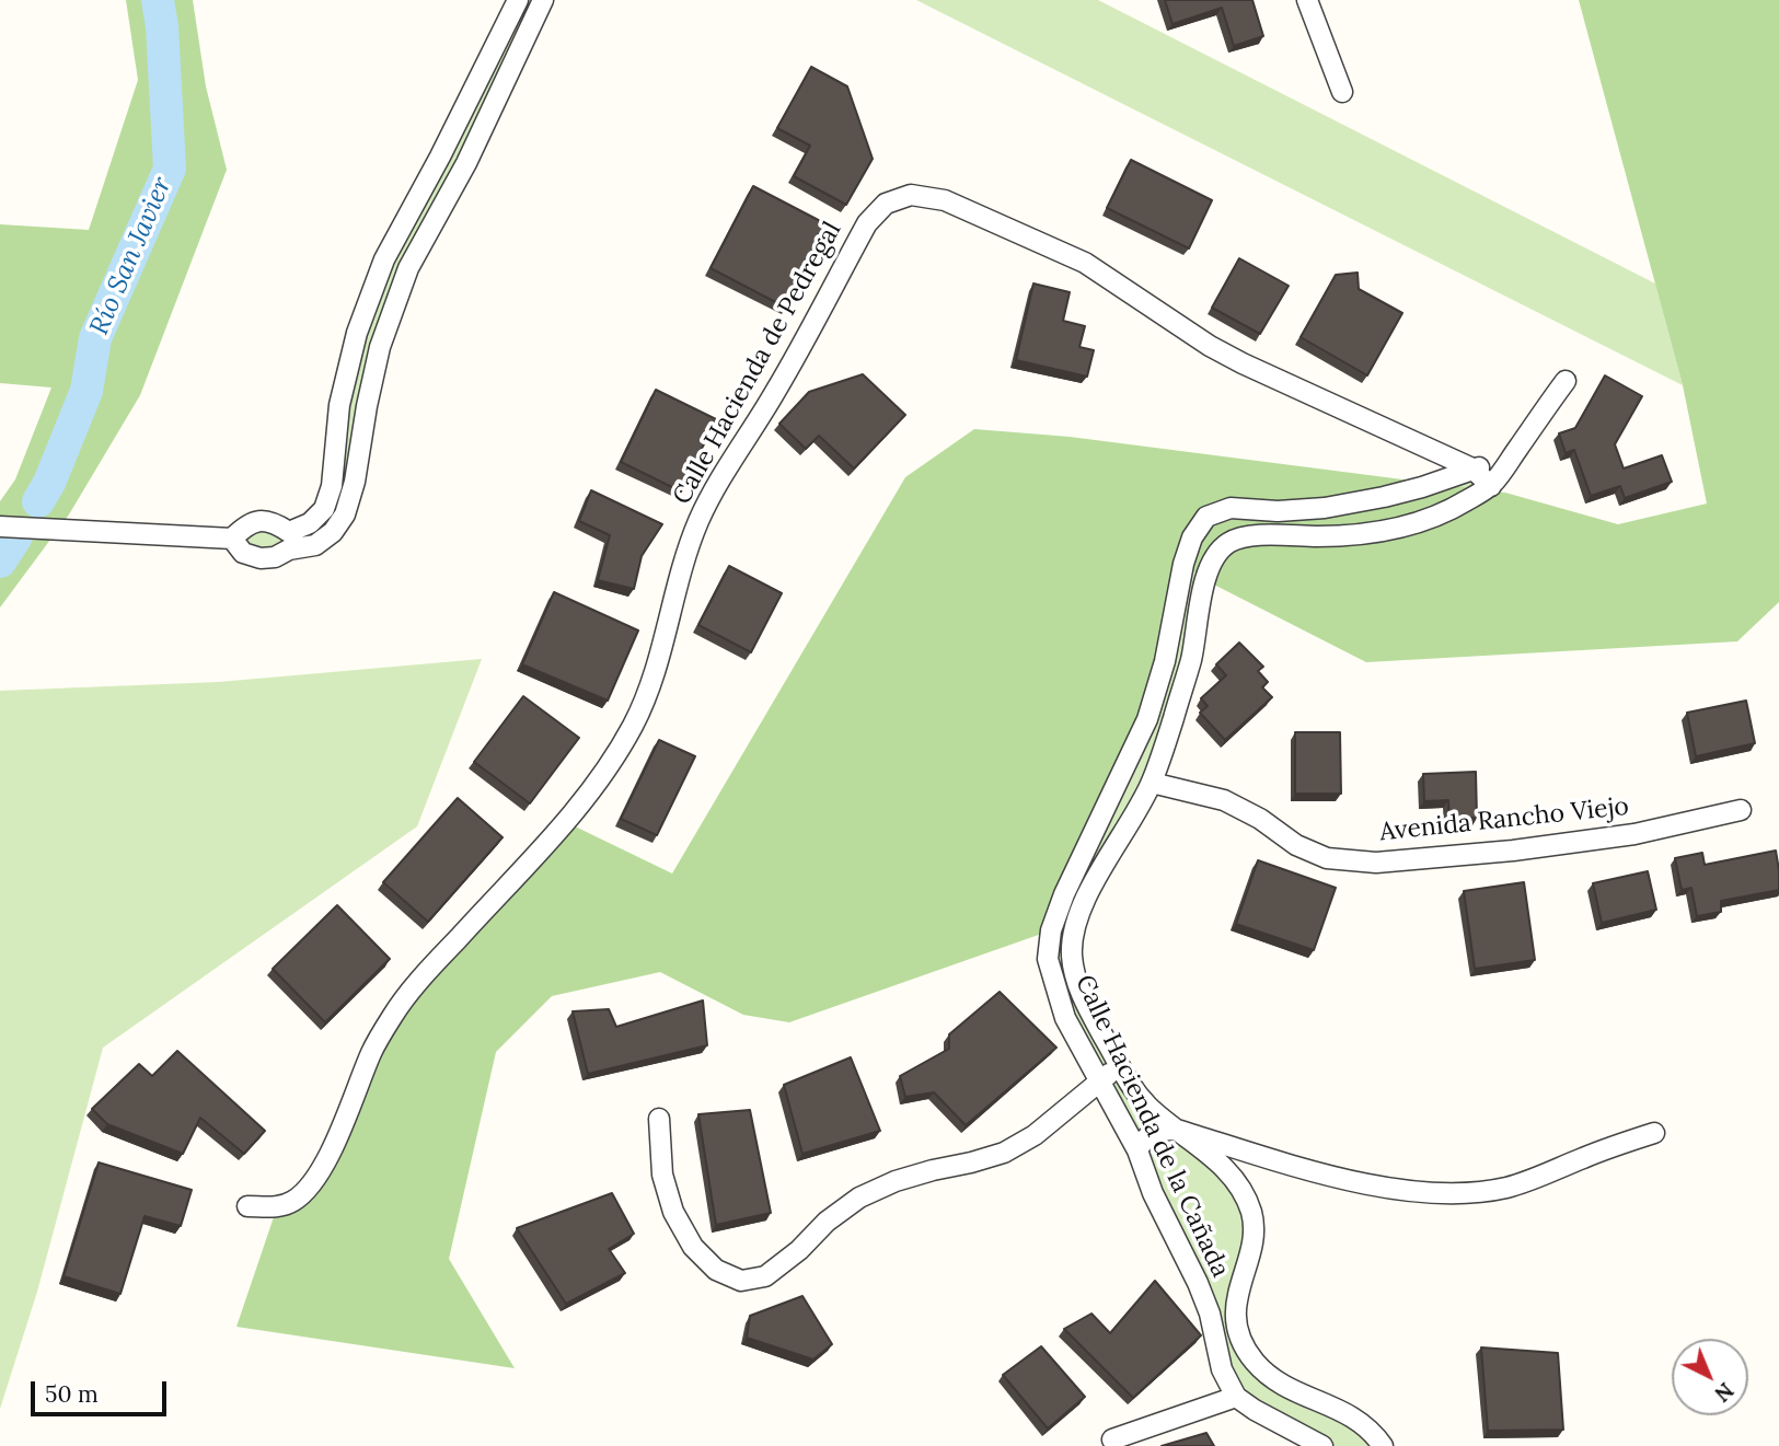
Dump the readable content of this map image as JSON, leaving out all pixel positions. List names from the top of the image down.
{
  "streets": {
    "street": ["Calle Hacienda de Pedregal", "Avenida Rancho Viejo", "Calle Hacienda de la Cañada"]
  },
  "crossings": [
    ["Calle Hacienda de Pedregal", "Calle Hacienda de la Cañada"],
    ["Avenida Rancho Viejo", "Calle Hacienda de la Cañada"]
  ],
  "water": ["Río San Javier"],
  "scale_bar": "50 m",
  "north": "bottom right"
}
